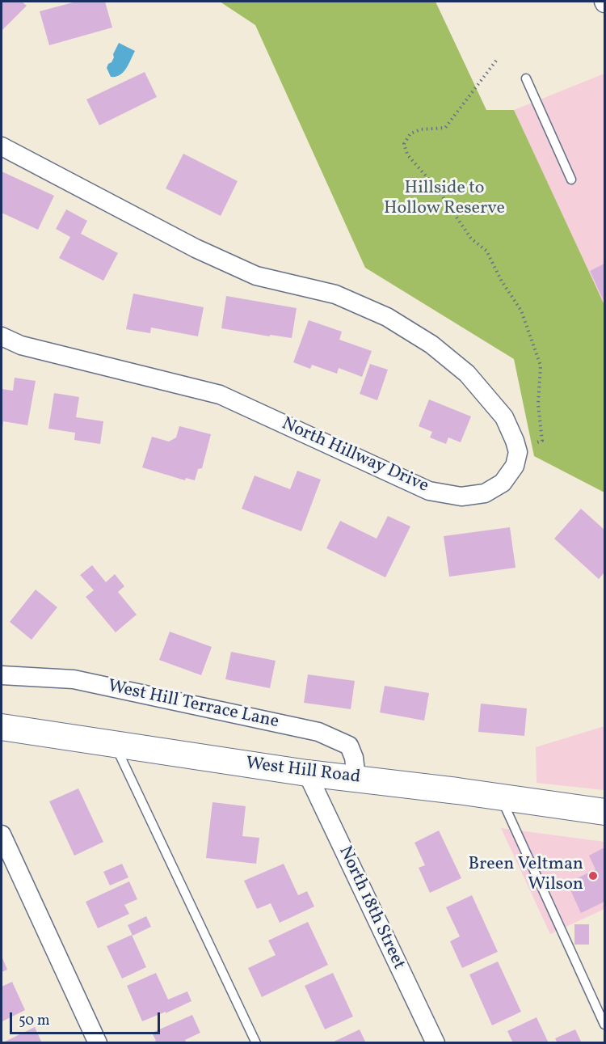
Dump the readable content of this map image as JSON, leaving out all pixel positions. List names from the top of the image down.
{
  "streets": {
    "street": [
      "North Hillway Drive",
      "West Hill Terrace Lane",
      "West Hill Road",
      "North 18th Street"
    ]
  },
  "crossings": [
    ["West Hill Terrace Lane", "West Hill Road"],
    ["West Hill Road", "North 18th Street"]
  ],
  "parks": ["Hillside to Hollow Reserve"],
  "places": ["Breen Veltman Wilson"],
  "scale_bar": "50 m"
}
